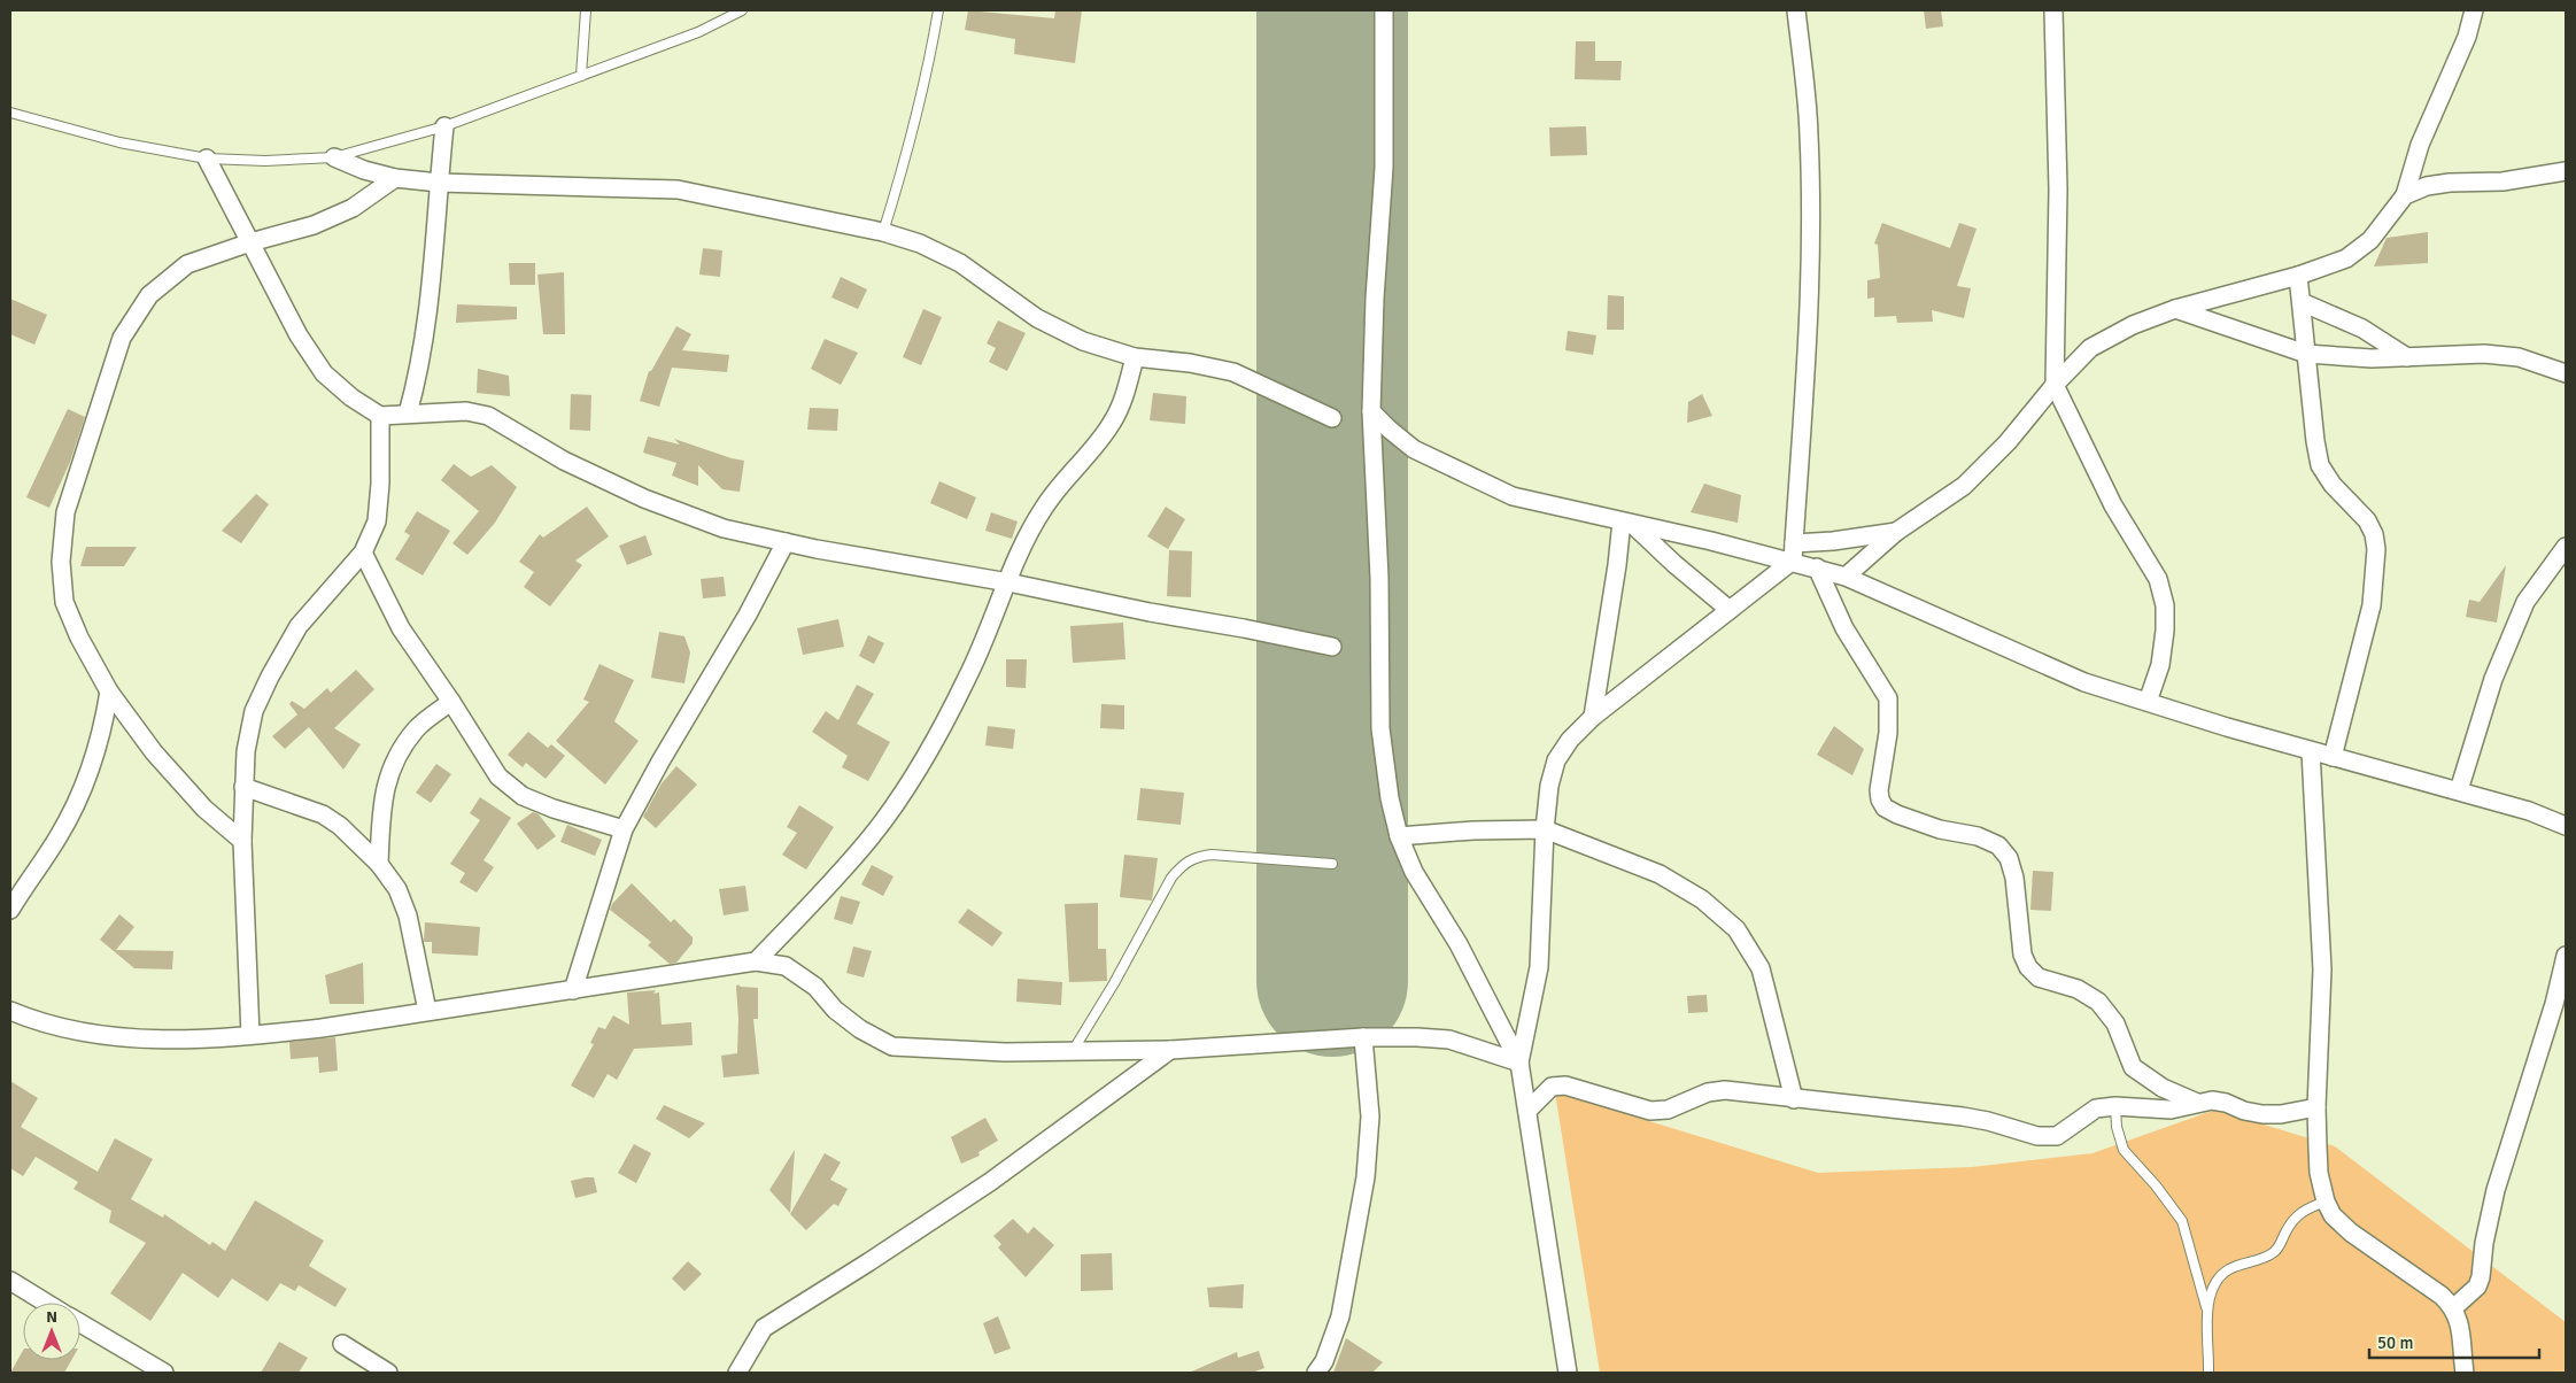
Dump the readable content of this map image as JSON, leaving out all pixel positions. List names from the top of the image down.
{
  "scale_bar": "50 m",
  "north": "top"
}
